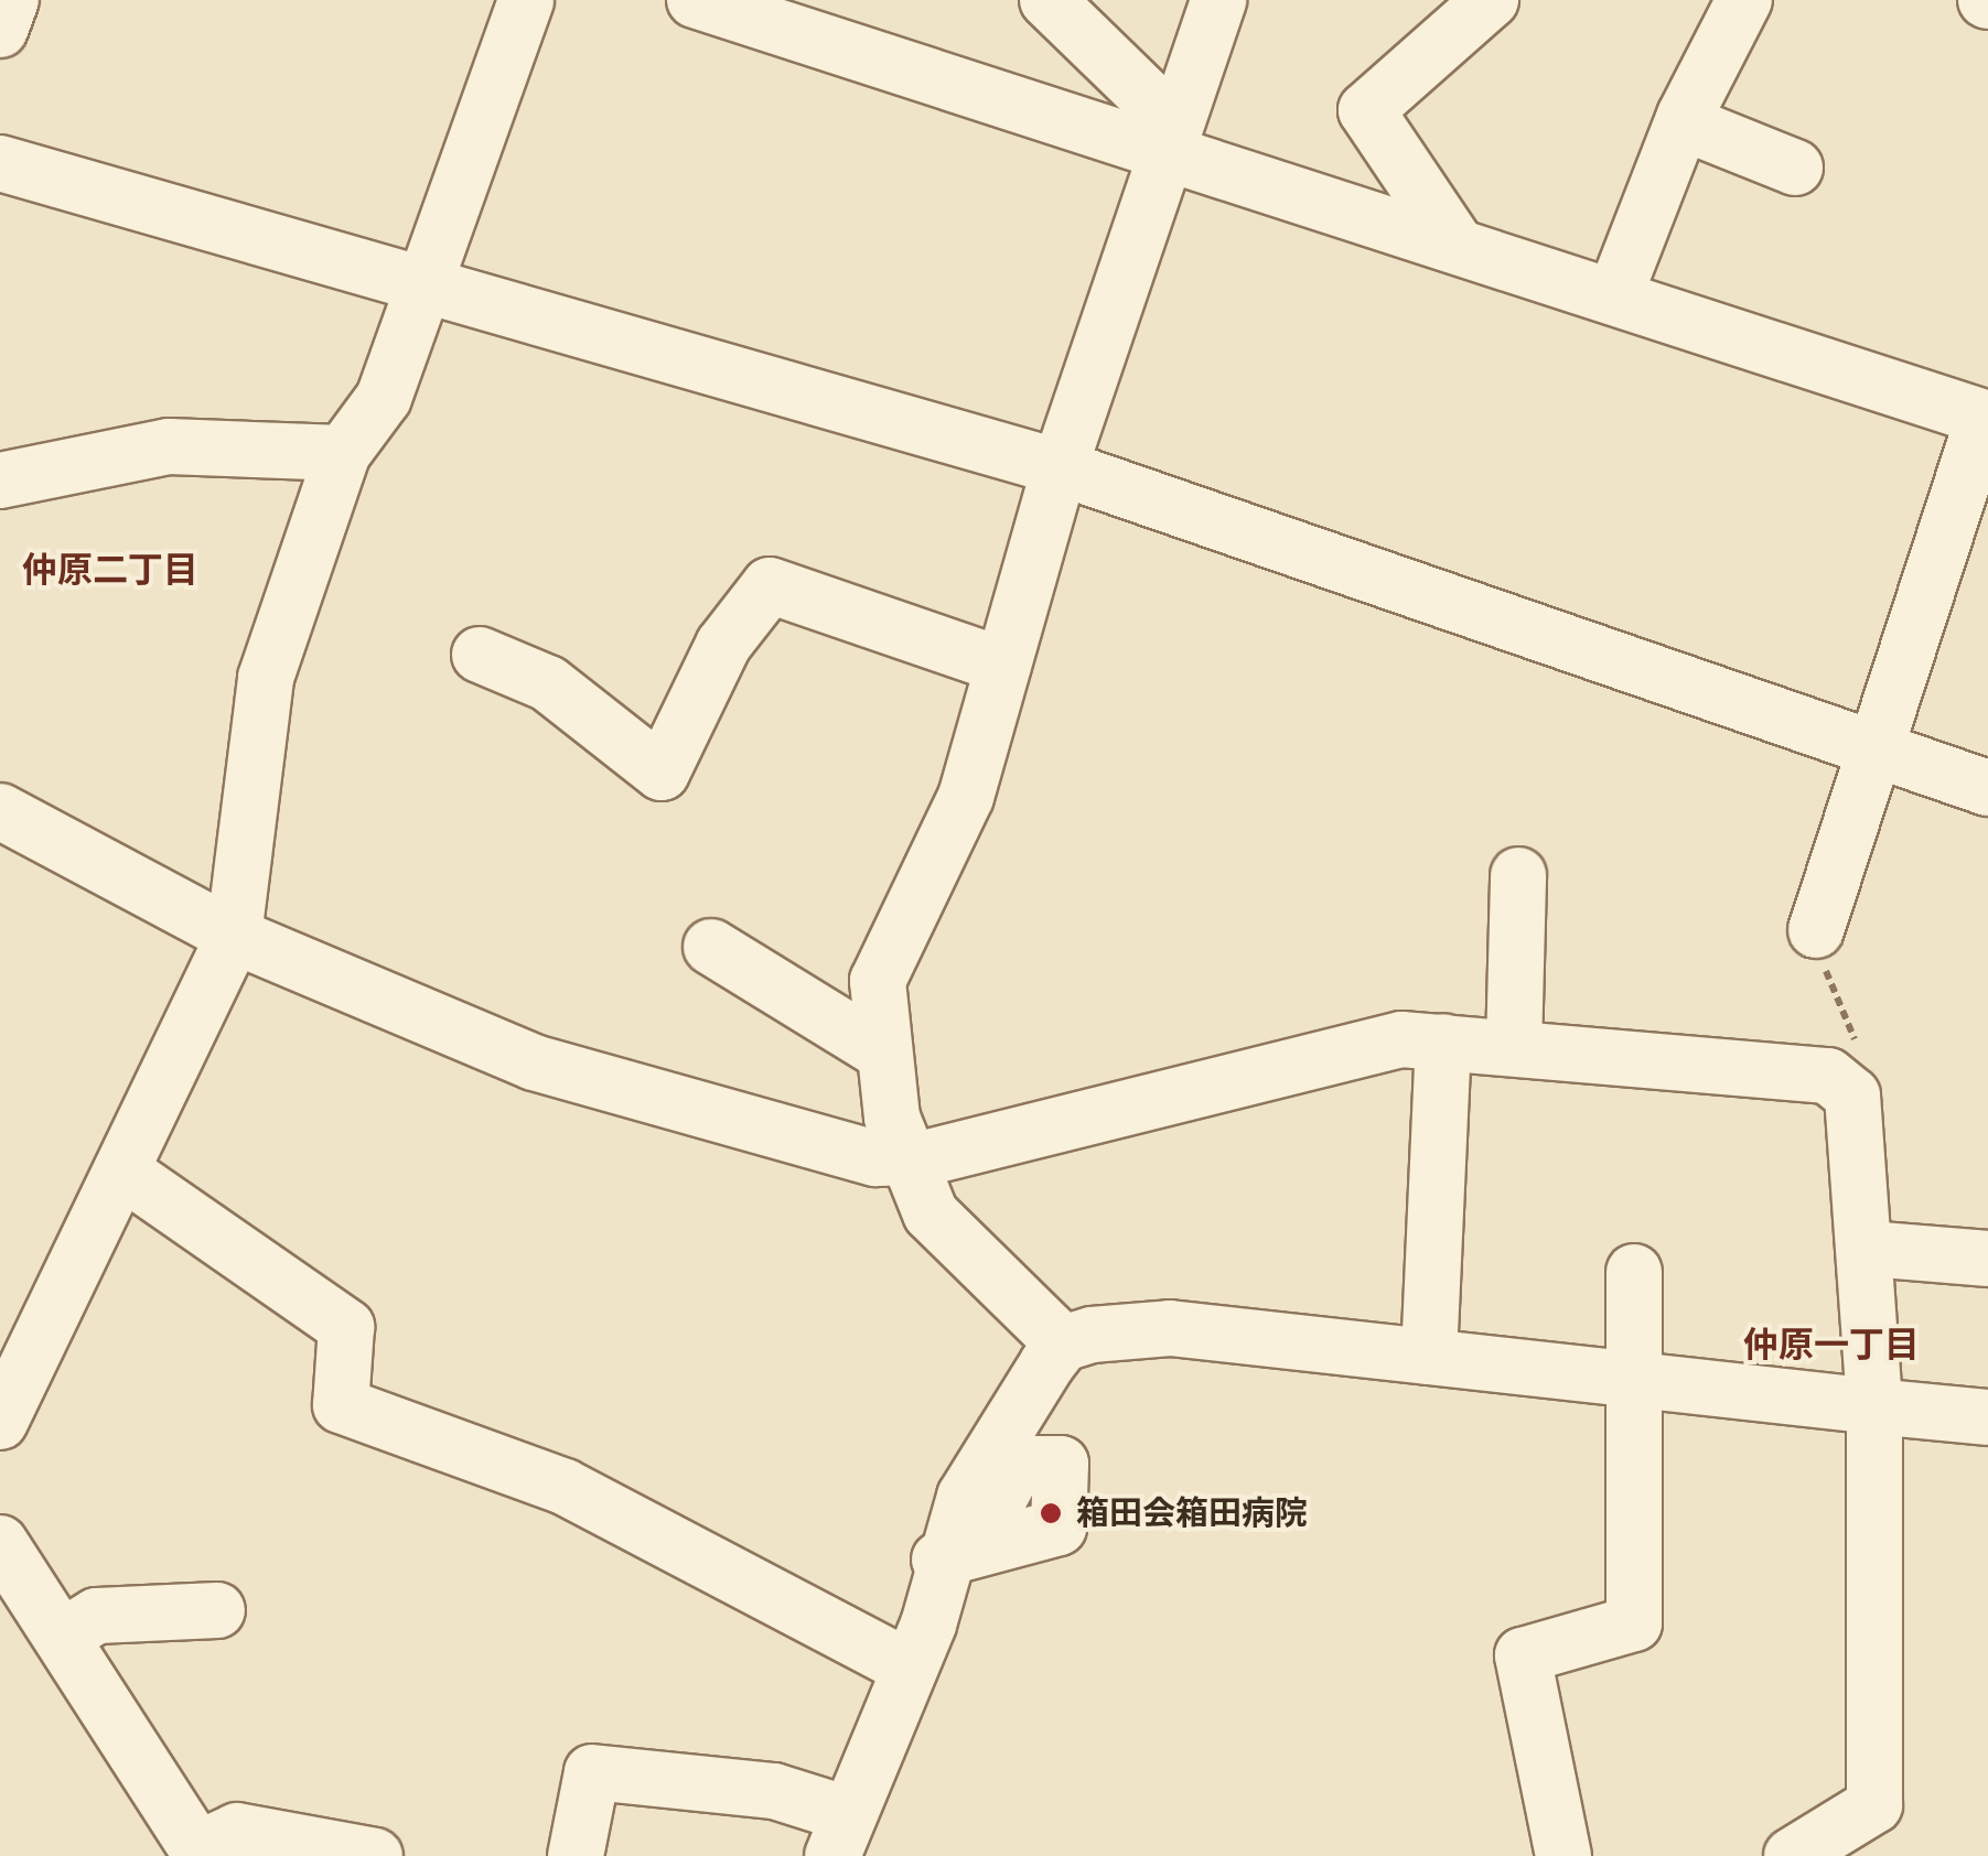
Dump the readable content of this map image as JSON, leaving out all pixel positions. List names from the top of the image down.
{
  "districts": ["仲原二丁目", "仲原一丁目"],
  "places": ["箱田会箱田病院"]
}
